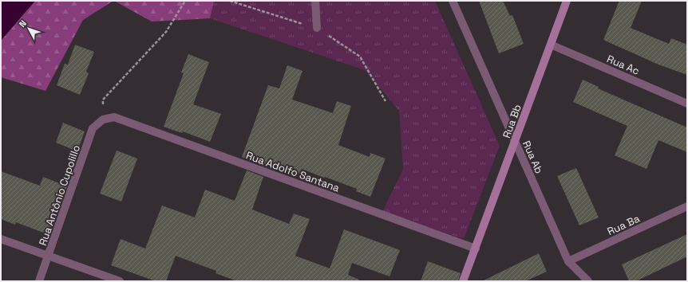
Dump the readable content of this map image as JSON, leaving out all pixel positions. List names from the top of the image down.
{
  "streets": {
    "street": [
      "Rua Ac",
      "Rua Bb",
      "Rua Ab",
      "Rua Adolfo Santana",
      "Rua Antônio Cupolillo",
      "Rua Ba"
    ]
  },
  "crossings": [
    ["Rua Ac", "Rua Bb"],
    ["Rua Bb", "Rua Ab"],
    ["Rua Bb", "Rua Adolfo Santana"],
    ["Rua Ab", "Rua Ba"],
    ["Rua Adolfo Santana", "Rua Antônio Cupolillo"]
  ],
  "north": "top left"
}
